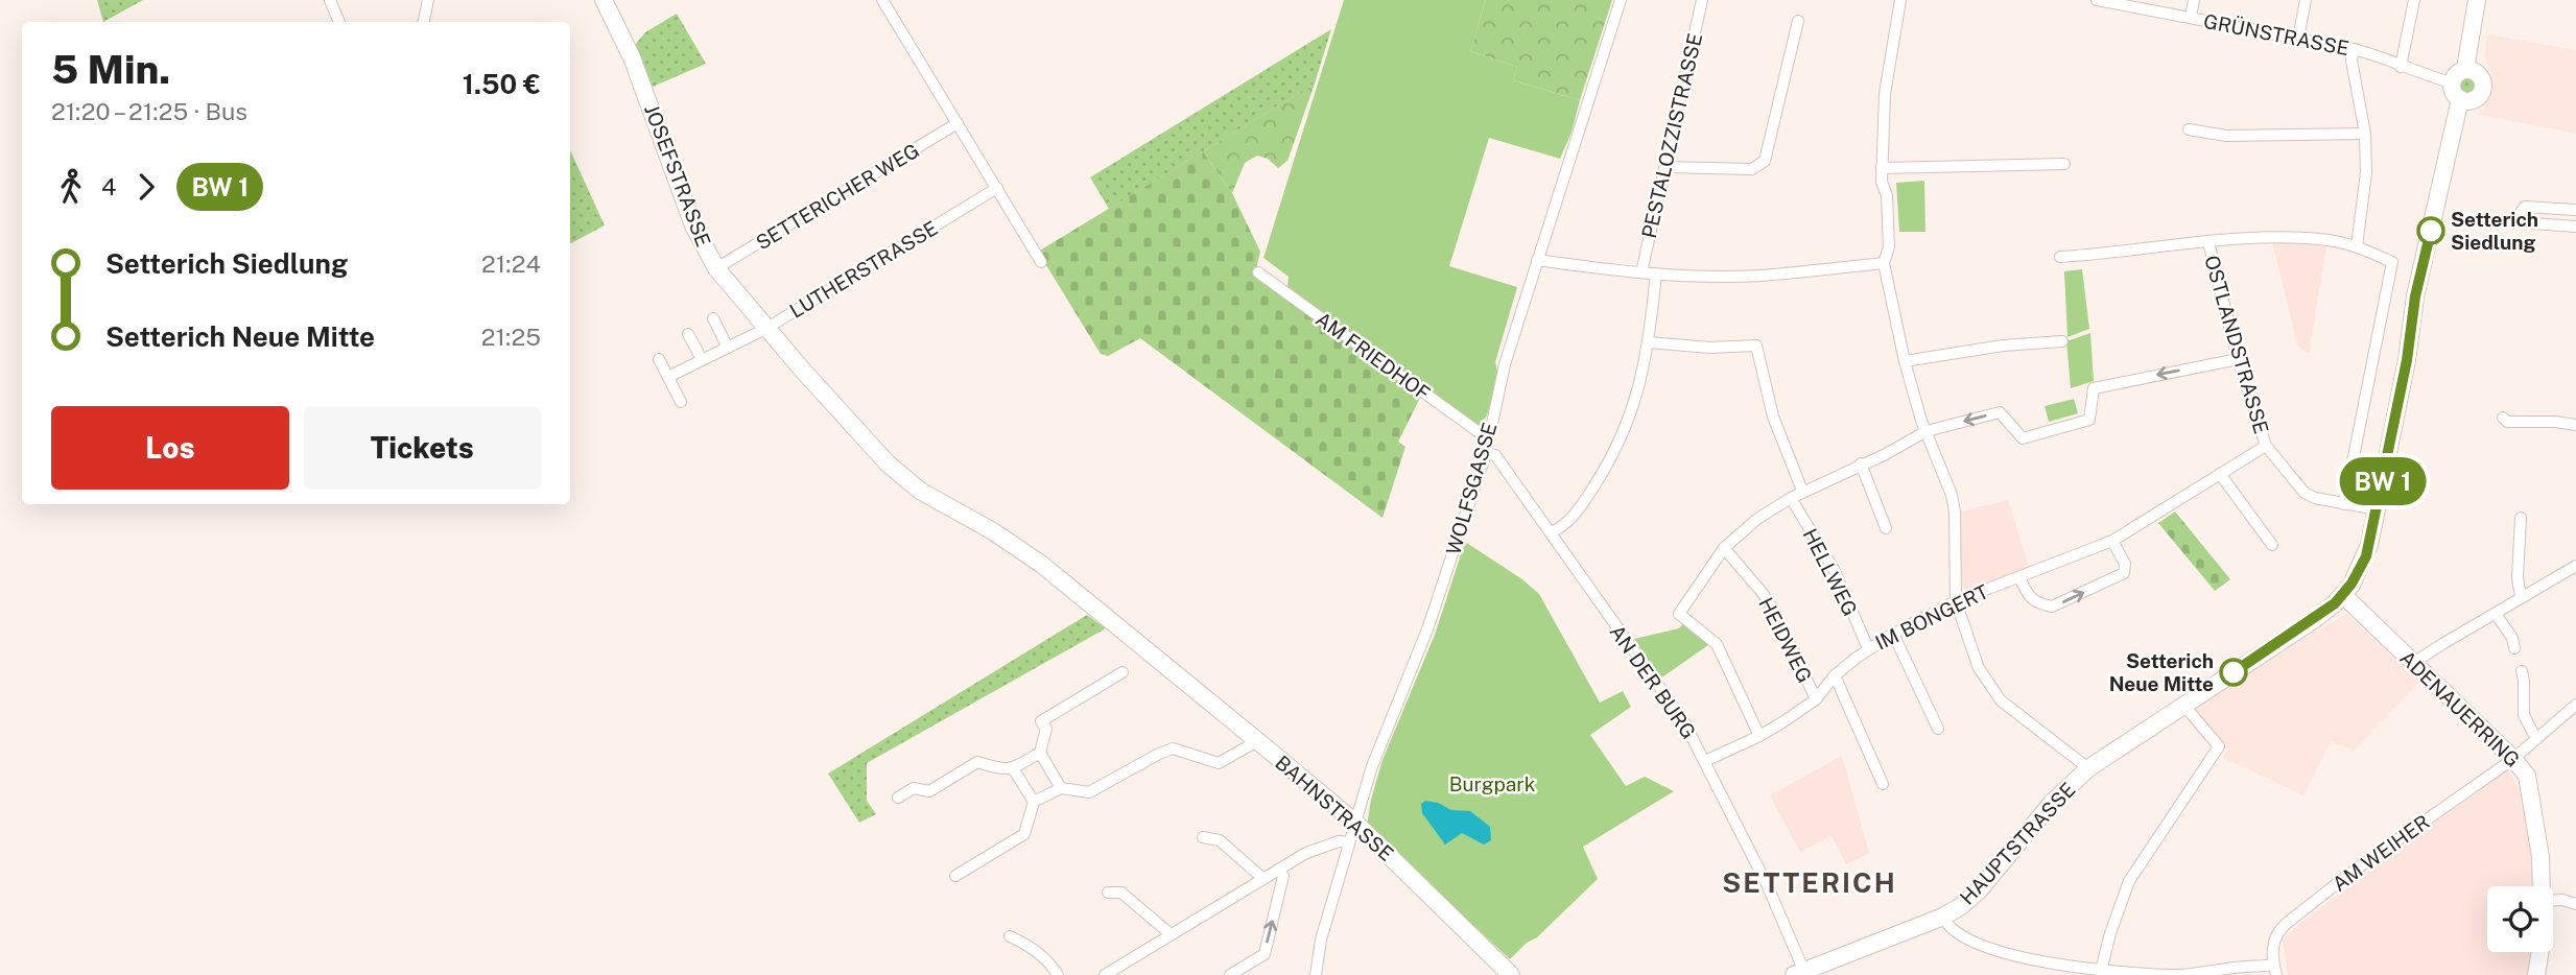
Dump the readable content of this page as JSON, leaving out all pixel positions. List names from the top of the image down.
{
  "streets": {
    "street": [
      "GRÜNSTRASSE",
      "PESTALOZZISTRASSE",
      "JOSEFSTRASSE",
      "SETTERICHER WEG",
      "LUTHERSTRASSE",
      "OSTLANDSTRASSE",
      "AM FRIEDHOF",
      "WOLFSGASSE",
      "HELLWEG",
      "IM BONGERT",
      "HEIDWEG",
      "AN DER BURG",
      "ADENAUERRING",
      "BAHNSTRASSE",
      "HAUPTSTRASSE",
      "AM WEIHER"
    ]
  },
  "crossings": [
    ["GRÜNSTRASSE", "HAUPTSTRASSE"],
    ["JOSEFSTRASSE", "SETTERICHER WEG"],
    ["JOSEFSTRASSE", "LUTHERSTRASSE"],
    ["JOSEFSTRASSE", "BAHNSTRASSE"],
    ["OSTLANDSTRASSE", "IM BONGERT"],
    ["AM FRIEDHOF", "WOLFSGASSE"],
    ["WOLFSGASSE", "AN DER BURG"],
    ["WOLFSGASSE", "BAHNSTRASSE"],
    ["HELLWEG", "IM BONGERT"],
    ["IM BONGERT", "HEIDWEG"],
    ["IM BONGERT", "AN DER BURG"],
    ["AN DER BURG", "HAUPTSTRASSE"],
    ["ADENAUERRING", "HAUPTSTRASSE"],
    ["ADENAUERRING", "AM WEIHER"]
  ],
  "districts": ["SETTERICH"],
  "parks": ["Burgpark"],
  "places": ["Setterich Siedlung", "Setterich Neue Mitte"],
  "page": {
    "on_map": "BW 1",
    "heading": ["5 Min.", "21:20 – 21:25 · Bus", "1.50 €"],
    "legs": ["4", "BW 1"],
    "list": [
      {
        "name": "Setterich Siedlung",
        "value": "21:24"
      },
      {
        "name": "Setterich Neue Mitte",
        "value": "21:25"
      }
    ],
    "buttons": ["Los", "Tickets"]
  }
}
